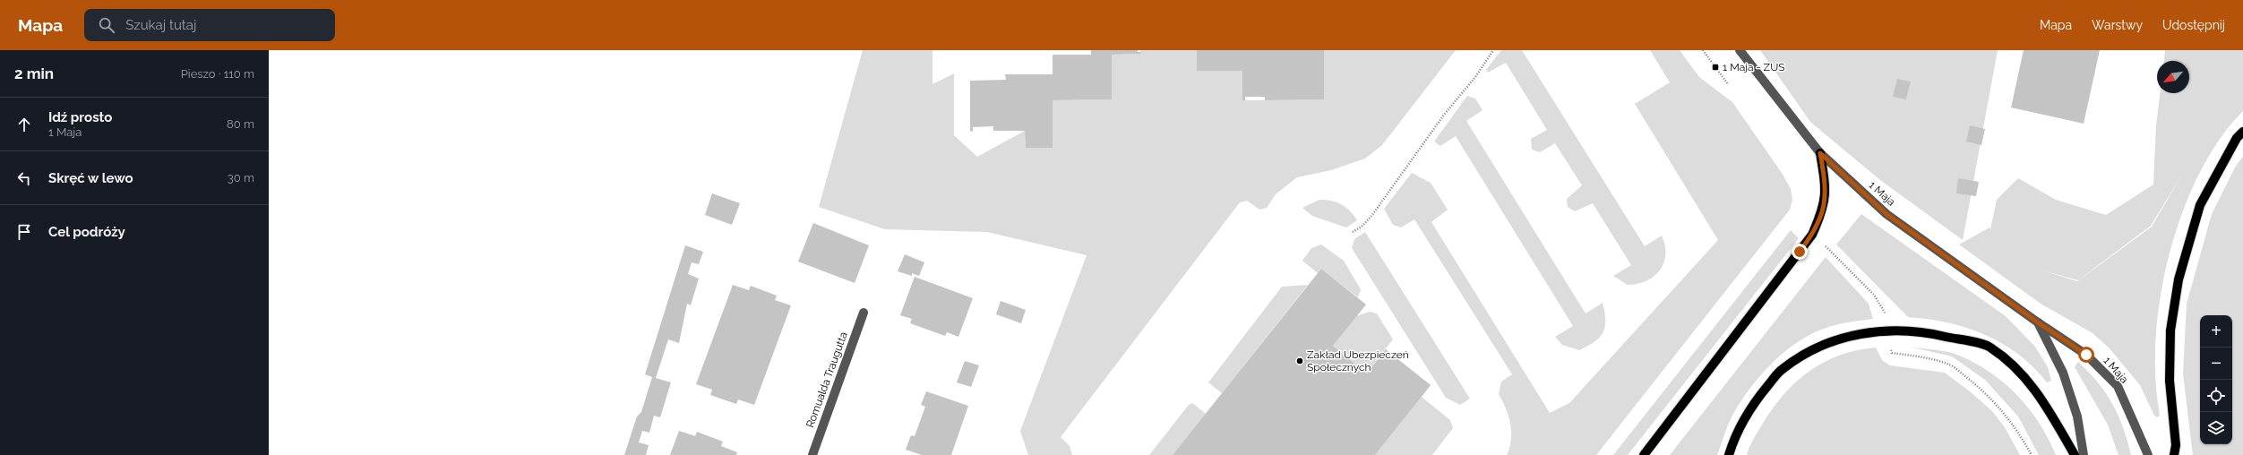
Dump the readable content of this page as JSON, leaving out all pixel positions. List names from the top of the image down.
{
  "streets": {
    "street": ["1 Maja", "Romualda Traugutta"]
  },
  "places": {
    "transit": ["1 Maja - ZUS"],
    "other": ["Zakład Ubezpieczeń Społecznych"]
  },
  "north": "bottom left",
  "page": {
    "header": "Mapa",
    "search": "Szukaj tutaj",
    "nav": ["Mapa", "Warstwy", "Udostępnij"],
    "heading": ["2 min", "Pieszo · 110 m"],
    "list": [
      ["Idź prosto", "1 Maja", "80 m"],
      ["Skręć w lewo", "30 m"],
      "Cel podróży"
    ],
    "map_buttons": ["+", "−"]
  }
}
